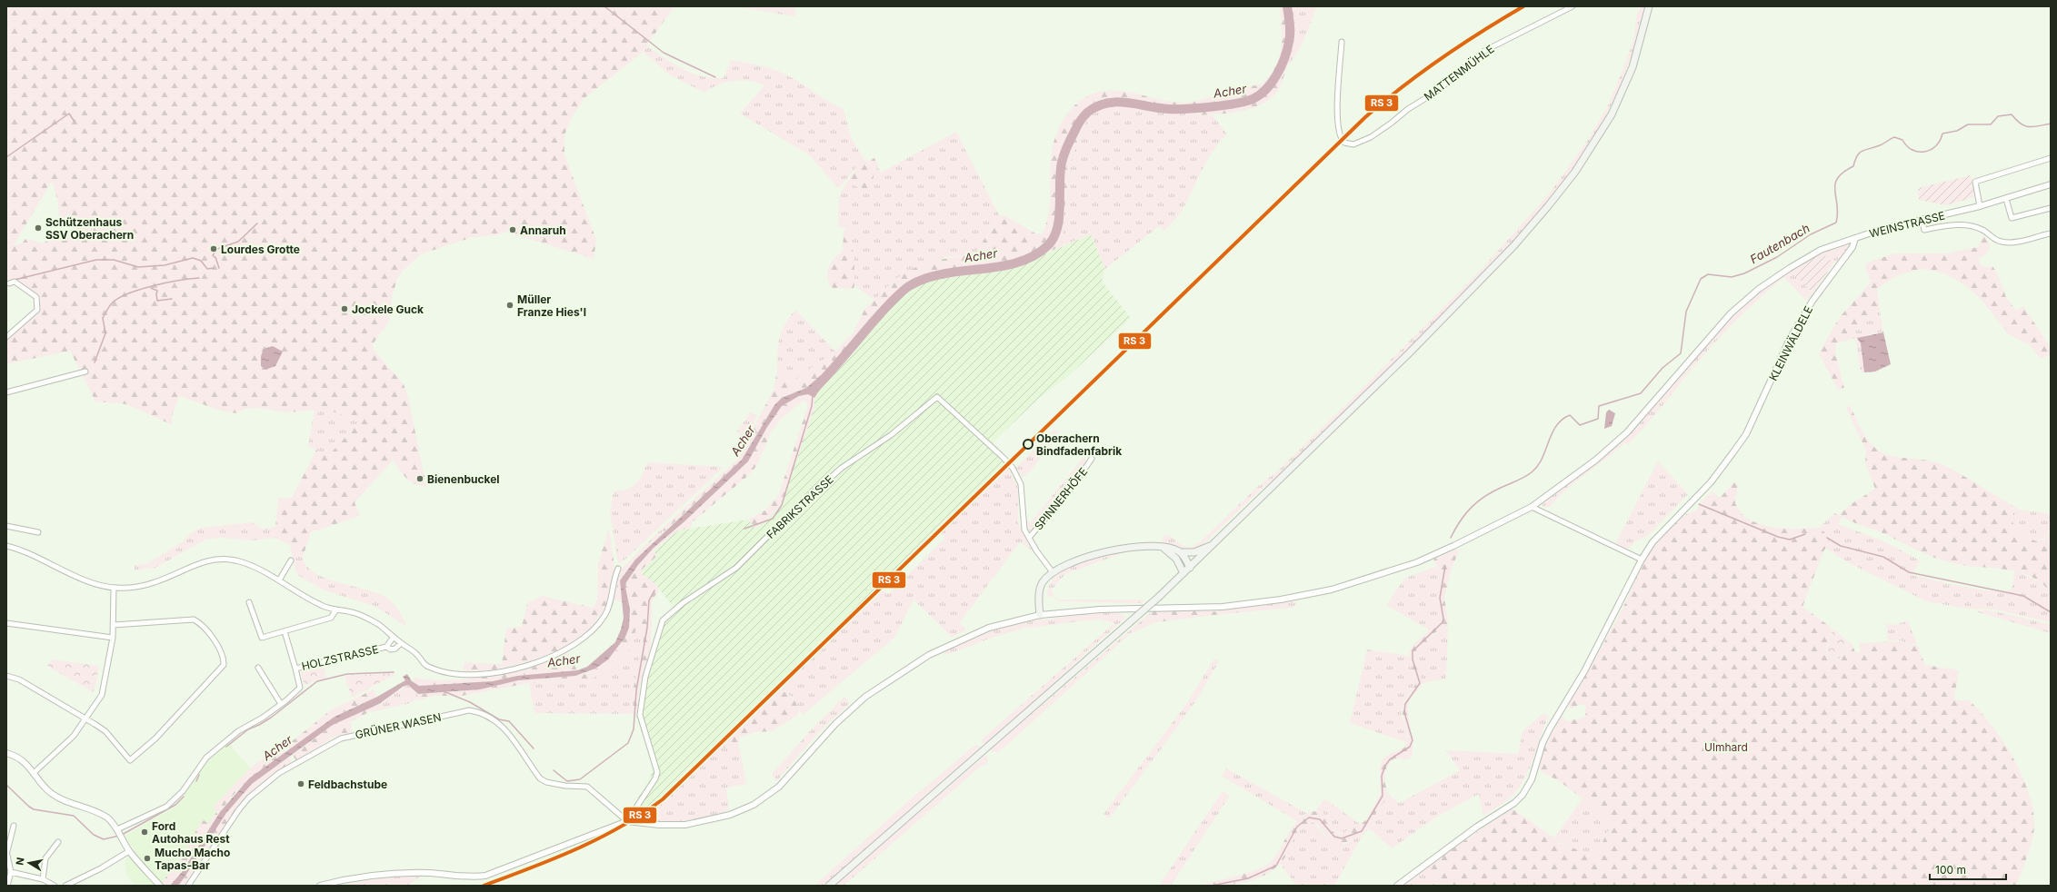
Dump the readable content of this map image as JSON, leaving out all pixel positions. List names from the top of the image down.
{
  "streets": {
    "street": [
      "MATTENMÜHLE",
      "WEINSTRASSE",
      "KLEINWÄLDELE",
      "SPINNERHÖFE",
      "FABRIKSTRASSE",
      "HOLZSTRASSE",
      "GRÜNER WASEN"
    ]
  },
  "crossings": [
    ["WEINSTRASSE", "KLEINWÄLDELE"],
    ["WEINSTRASSE", "FABRIKSTRASSE"],
    ["WEINSTRASSE", "GRÜNER WASEN"],
    ["SPINNERHÖFE", "FABRIKSTRASSE"],
    ["FABRIKSTRASSE", "GRÜNER WASEN"]
  ],
  "water": ["Acher", "Fautenbach"],
  "parks": ["Ulmhard"],
  "places": [
    "Schützenhaus SSV Oberachern",
    "Annaruh",
    "Lourdes Grotte",
    "Müller Franze Hies'l",
    "Jockele Guck",
    "Oberachern Bindfadenfabrik",
    "Bienenbuckel",
    "Feldbachstube",
    "Ford Autohaus Rest",
    "Mucho Macho Tapas-Bar"
  ],
  "scale_bar": "100 m",
  "north": "left"
}
